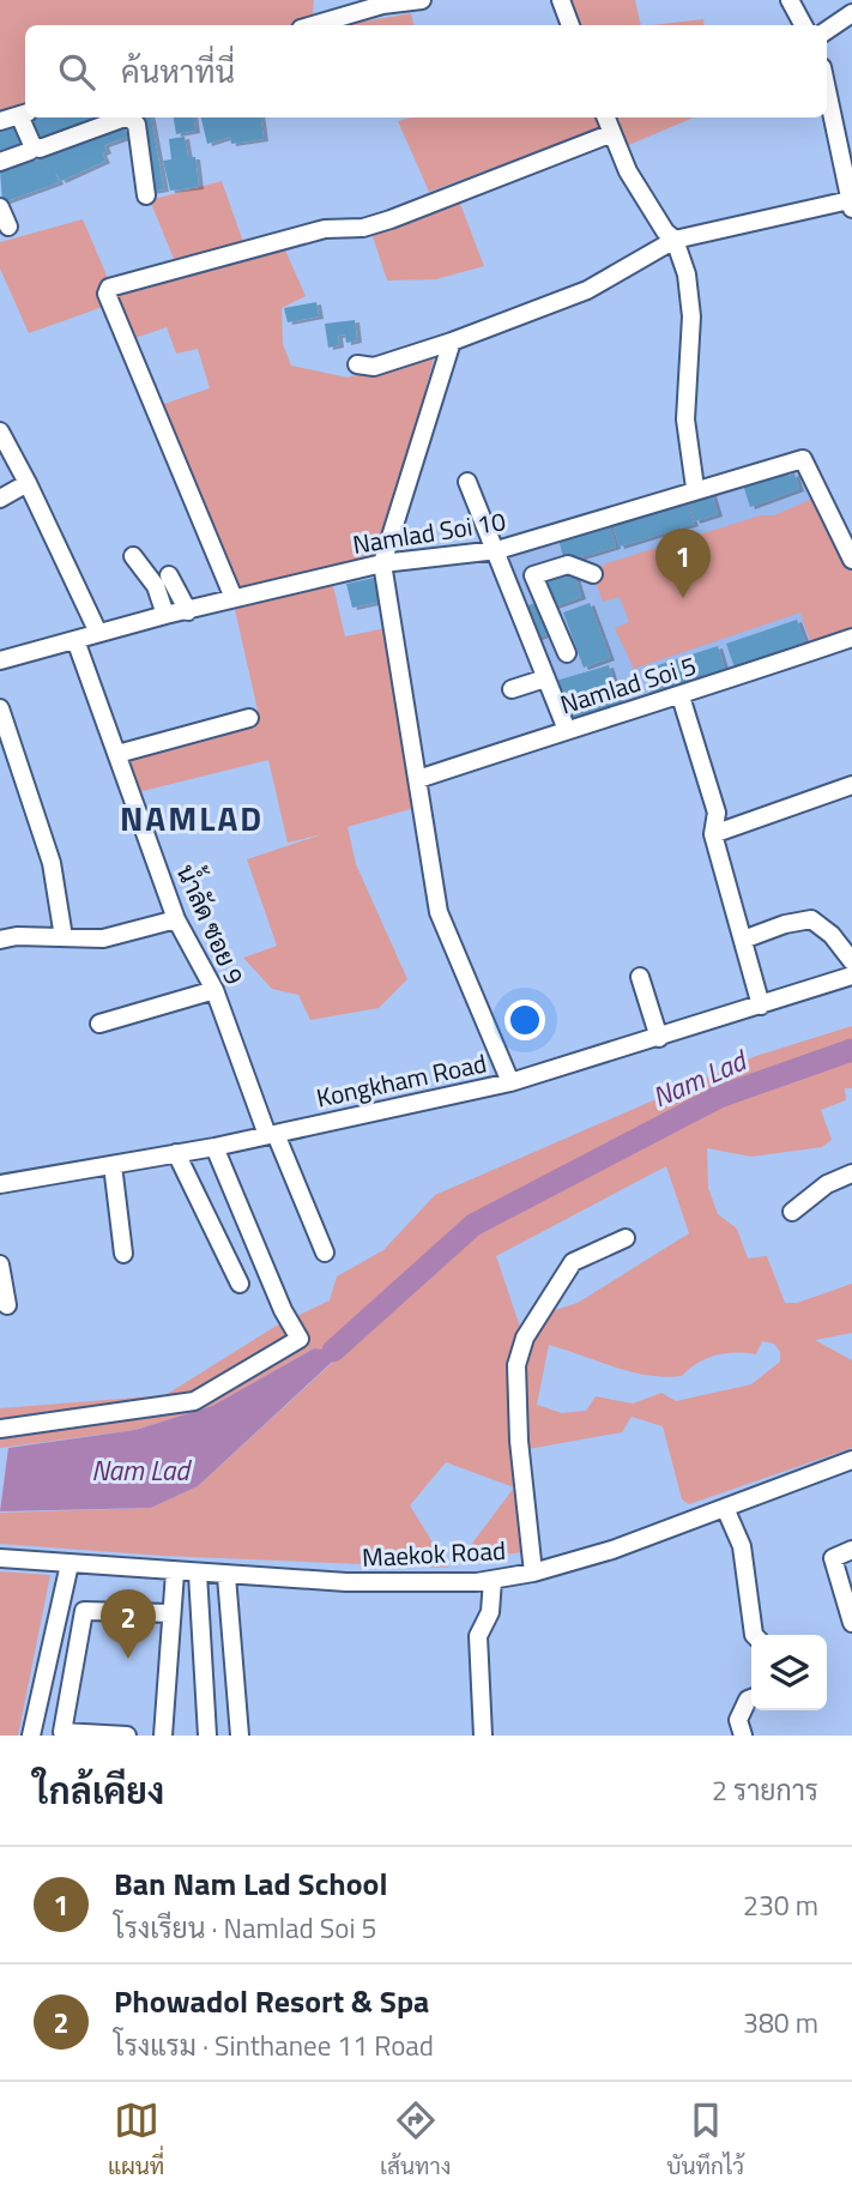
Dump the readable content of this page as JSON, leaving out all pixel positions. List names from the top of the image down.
{
  "streets": {
    "street": [
      "Namlad Soi 10",
      "Namlad Soi 5",
      "น้ำลัด ซอย 9",
      "Kongkham Road",
      "Maekok Road"
    ]
  },
  "crossings": [
    ["Namlad Soi 10", "น้ำลัด ซอย 9"],
    ["น้ำลัด ซอย 9", "Kongkham Road"]
  ],
  "districts": ["NAMLAD"],
  "water": ["Nam Lad"],
  "page": {
    "search": "ค้นหาที่นี่",
    "pins": ["1", "2"],
    "heading": ["ใกล้เคียง", "2 รายการ"],
    "list": [
      {
        "mark": "1",
        "name": "Ban Nam Lad School",
        "note": "โรงเรียน · Namlad Soi 5",
        "value": "230 m"
      },
      {
        "mark": "2",
        "name": "Phowadol Resort & Spa",
        "note": "โรงแรม · Sinthanee 11 Road",
        "value": "380 m"
      }
    ],
    "nav": ["แผนที่", "เส้นทาง", "บันทึกไว้"]
  }
}
